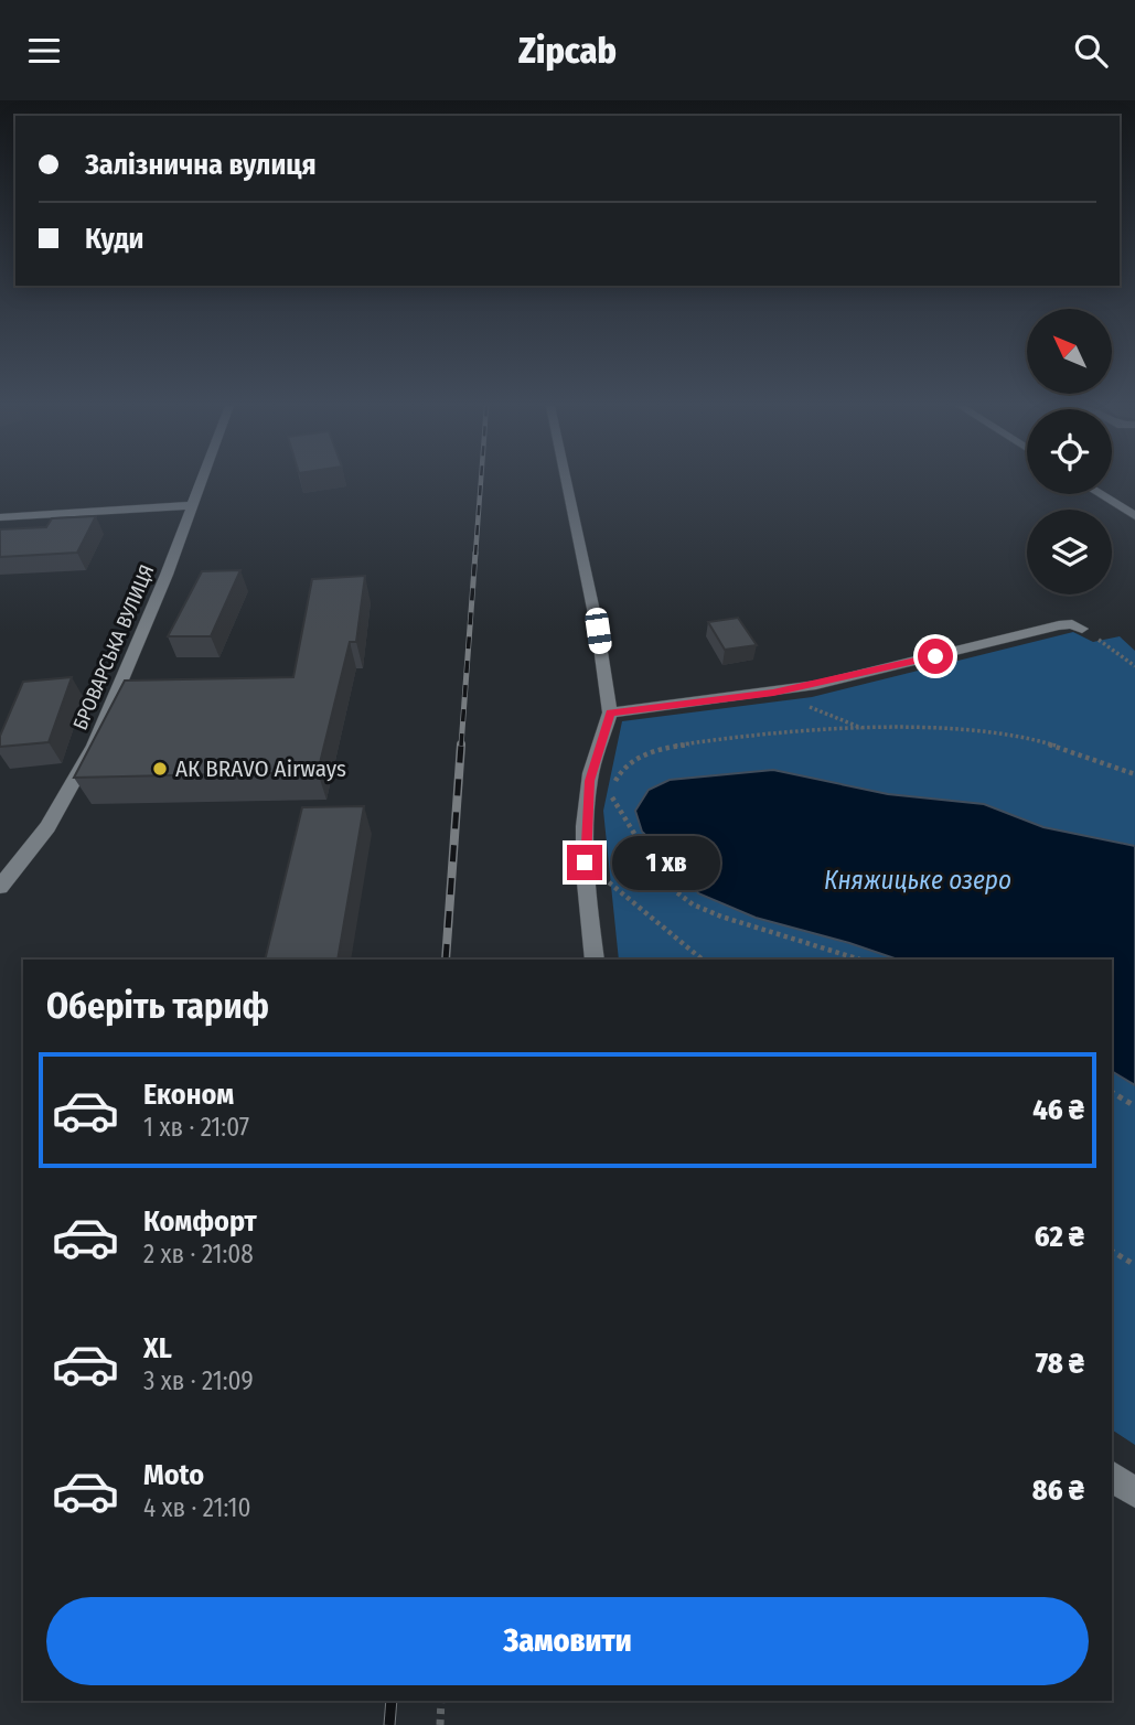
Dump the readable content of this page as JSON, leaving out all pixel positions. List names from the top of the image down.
{
  "streets": {
    "street": ["БРОВАРСЬКА ВУЛИЦЯ"]
  },
  "water": ["Княжицьке озеро"],
  "places": ["АК BRAVO Airways"],
  "north": "top left",
  "page": {
    "header": "Zipcab",
    "banner": ["Залізнична вулиця", "Куди"],
    "bubble": "1 хв",
    "heading": "Оберіть тариф",
    "list": [
      {
        "name": "Економ",
        "note": "1 хв · 21:07",
        "value": "46 ₴"
      },
      {
        "name": "Комфорт",
        "note": "2 хв · 21:08",
        "value": "62 ₴"
      },
      {
        "name": "XL",
        "note": "3 хв · 21:09",
        "value": "78 ₴"
      },
      {
        "name": "Moto",
        "note": "4 хв · 21:10",
        "value": "86 ₴"
      }
    ],
    "buttons": "Замовити"
  }
}
